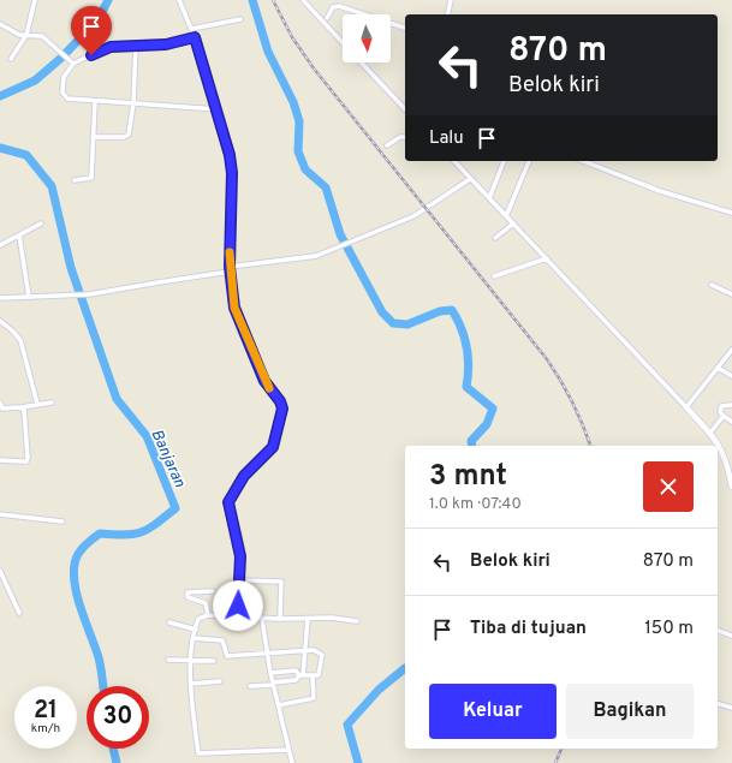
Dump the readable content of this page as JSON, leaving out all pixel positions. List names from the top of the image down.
{
  "water": ["Banjaran"],
  "north": "bottom",
  "page": {
    "turn": ["870 m", "Belok kiri"],
    "then": "Lalu",
    "heading": ["3 mnt", "1.0 km · 07:40"],
    "list": [
      {
        "name": "Belok kiri",
        "value": "870 m"
      },
      {
        "name": "Tiba di tujuan",
        "value": "150 m"
      }
    ],
    "buttons": ["Keluar", "Bagikan"],
    "speed": "21 km/h",
    "limit": "30"
  }
}
